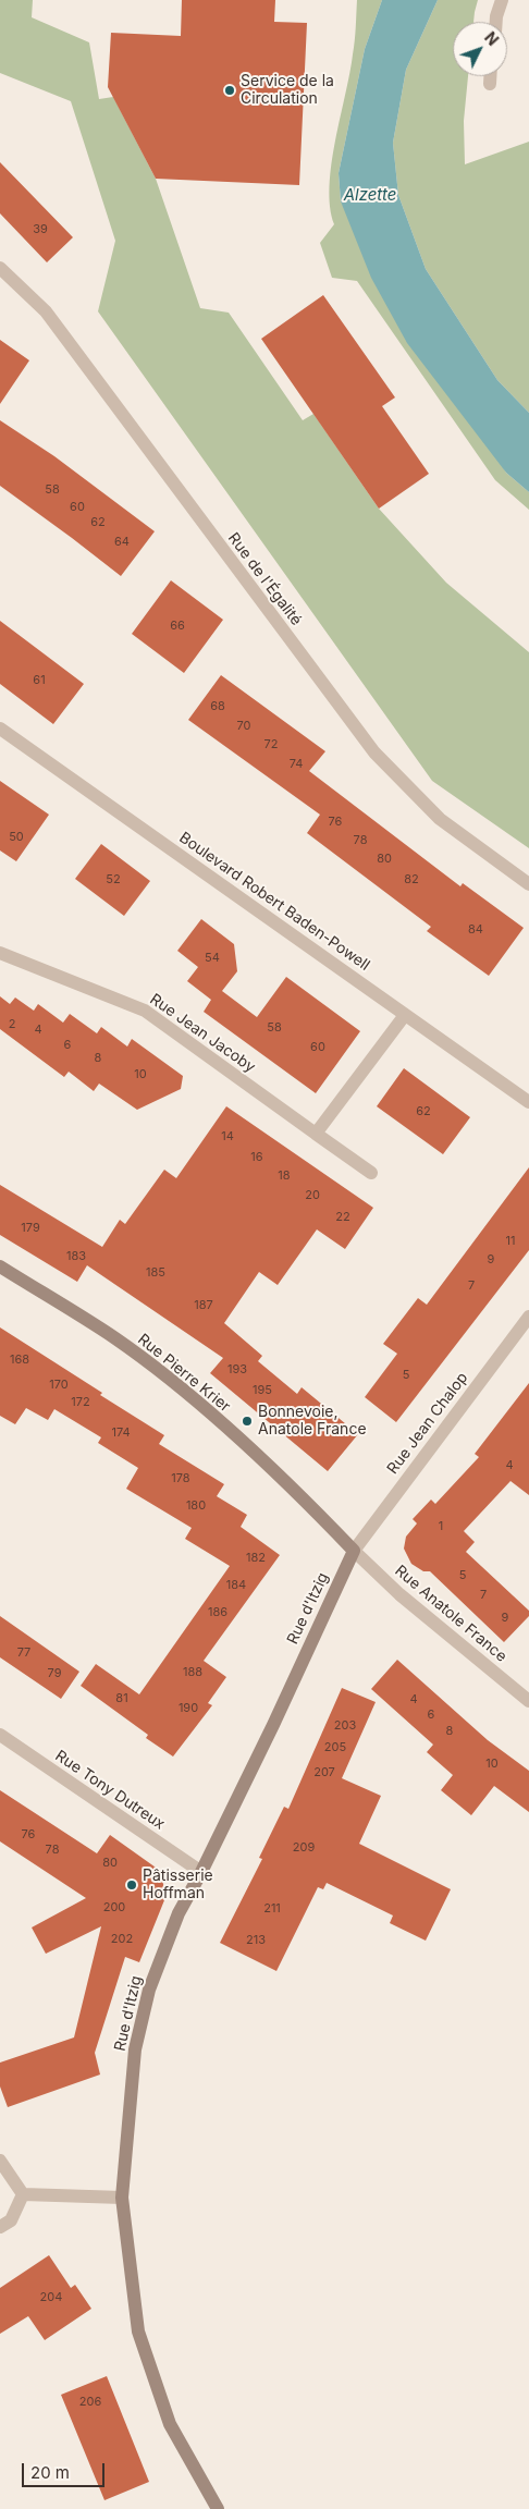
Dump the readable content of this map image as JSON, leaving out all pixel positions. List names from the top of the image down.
{
  "streets": {
    "main road": ["Rue Pierre Krier", "Rue d'Itzig"],
    "street": [
      "Rue de l'Égalité",
      "Boulevard Robert Baden-Powell",
      "Rue Jean Jacoby",
      "Rue Jean Chalop",
      "Rue Anatole France",
      "Rue Tony Dutreux"
    ]
  },
  "crossings": [
    ["Rue Pierre Krier", "Rue Jean Chalop"],
    ["Rue Pierre Krier", "Rue d'Itzig"],
    ["Rue Pierre Krier", "Rue Anatole France"],
    ["Rue Jean Chalop", "Rue d'Itzig"],
    ["Rue Jean Chalop", "Rue Anatole France"],
    ["Rue d'Itzig", "Rue Anatole France"],
    ["Rue d'Itzig", "Rue Tony Dutreux"]
  ],
  "water": ["Alzette"],
  "places": ["Service de la Circulation", "Bonnevoie, Anatole France", "Pâtisserie Hoffman"],
  "house_numbers": [
    "39",
    "58",
    "60",
    "62",
    "64",
    "66",
    "61",
    "68",
    "70",
    "72",
    "74",
    "76",
    "50",
    "78",
    "80",
    "52",
    "82",
    "84",
    "54",
    "2",
    "58",
    "4",
    "6",
    "60",
    "8",
    "10",
    "62",
    "14",
    "16",
    "18",
    "20",
    "22",
    "179",
    "11",
    "183",
    "9",
    "185",
    "7",
    "187",
    "168",
    "193",
    "5",
    "170",
    "195",
    "172",
    "174",
    "4",
    "178",
    "180",
    "1",
    "182",
    "5",
    "184",
    "7",
    "186",
    "9",
    "77",
    "188",
    "79",
    "81",
    "4",
    "190",
    "6",
    "203",
    "8",
    "205",
    "10",
    "207",
    "76",
    "209",
    "78",
    "80",
    "200",
    "211",
    "202",
    "213",
    "204",
    "206"
  ],
  "scale_bar": "20 m",
  "north": "top right"
}
